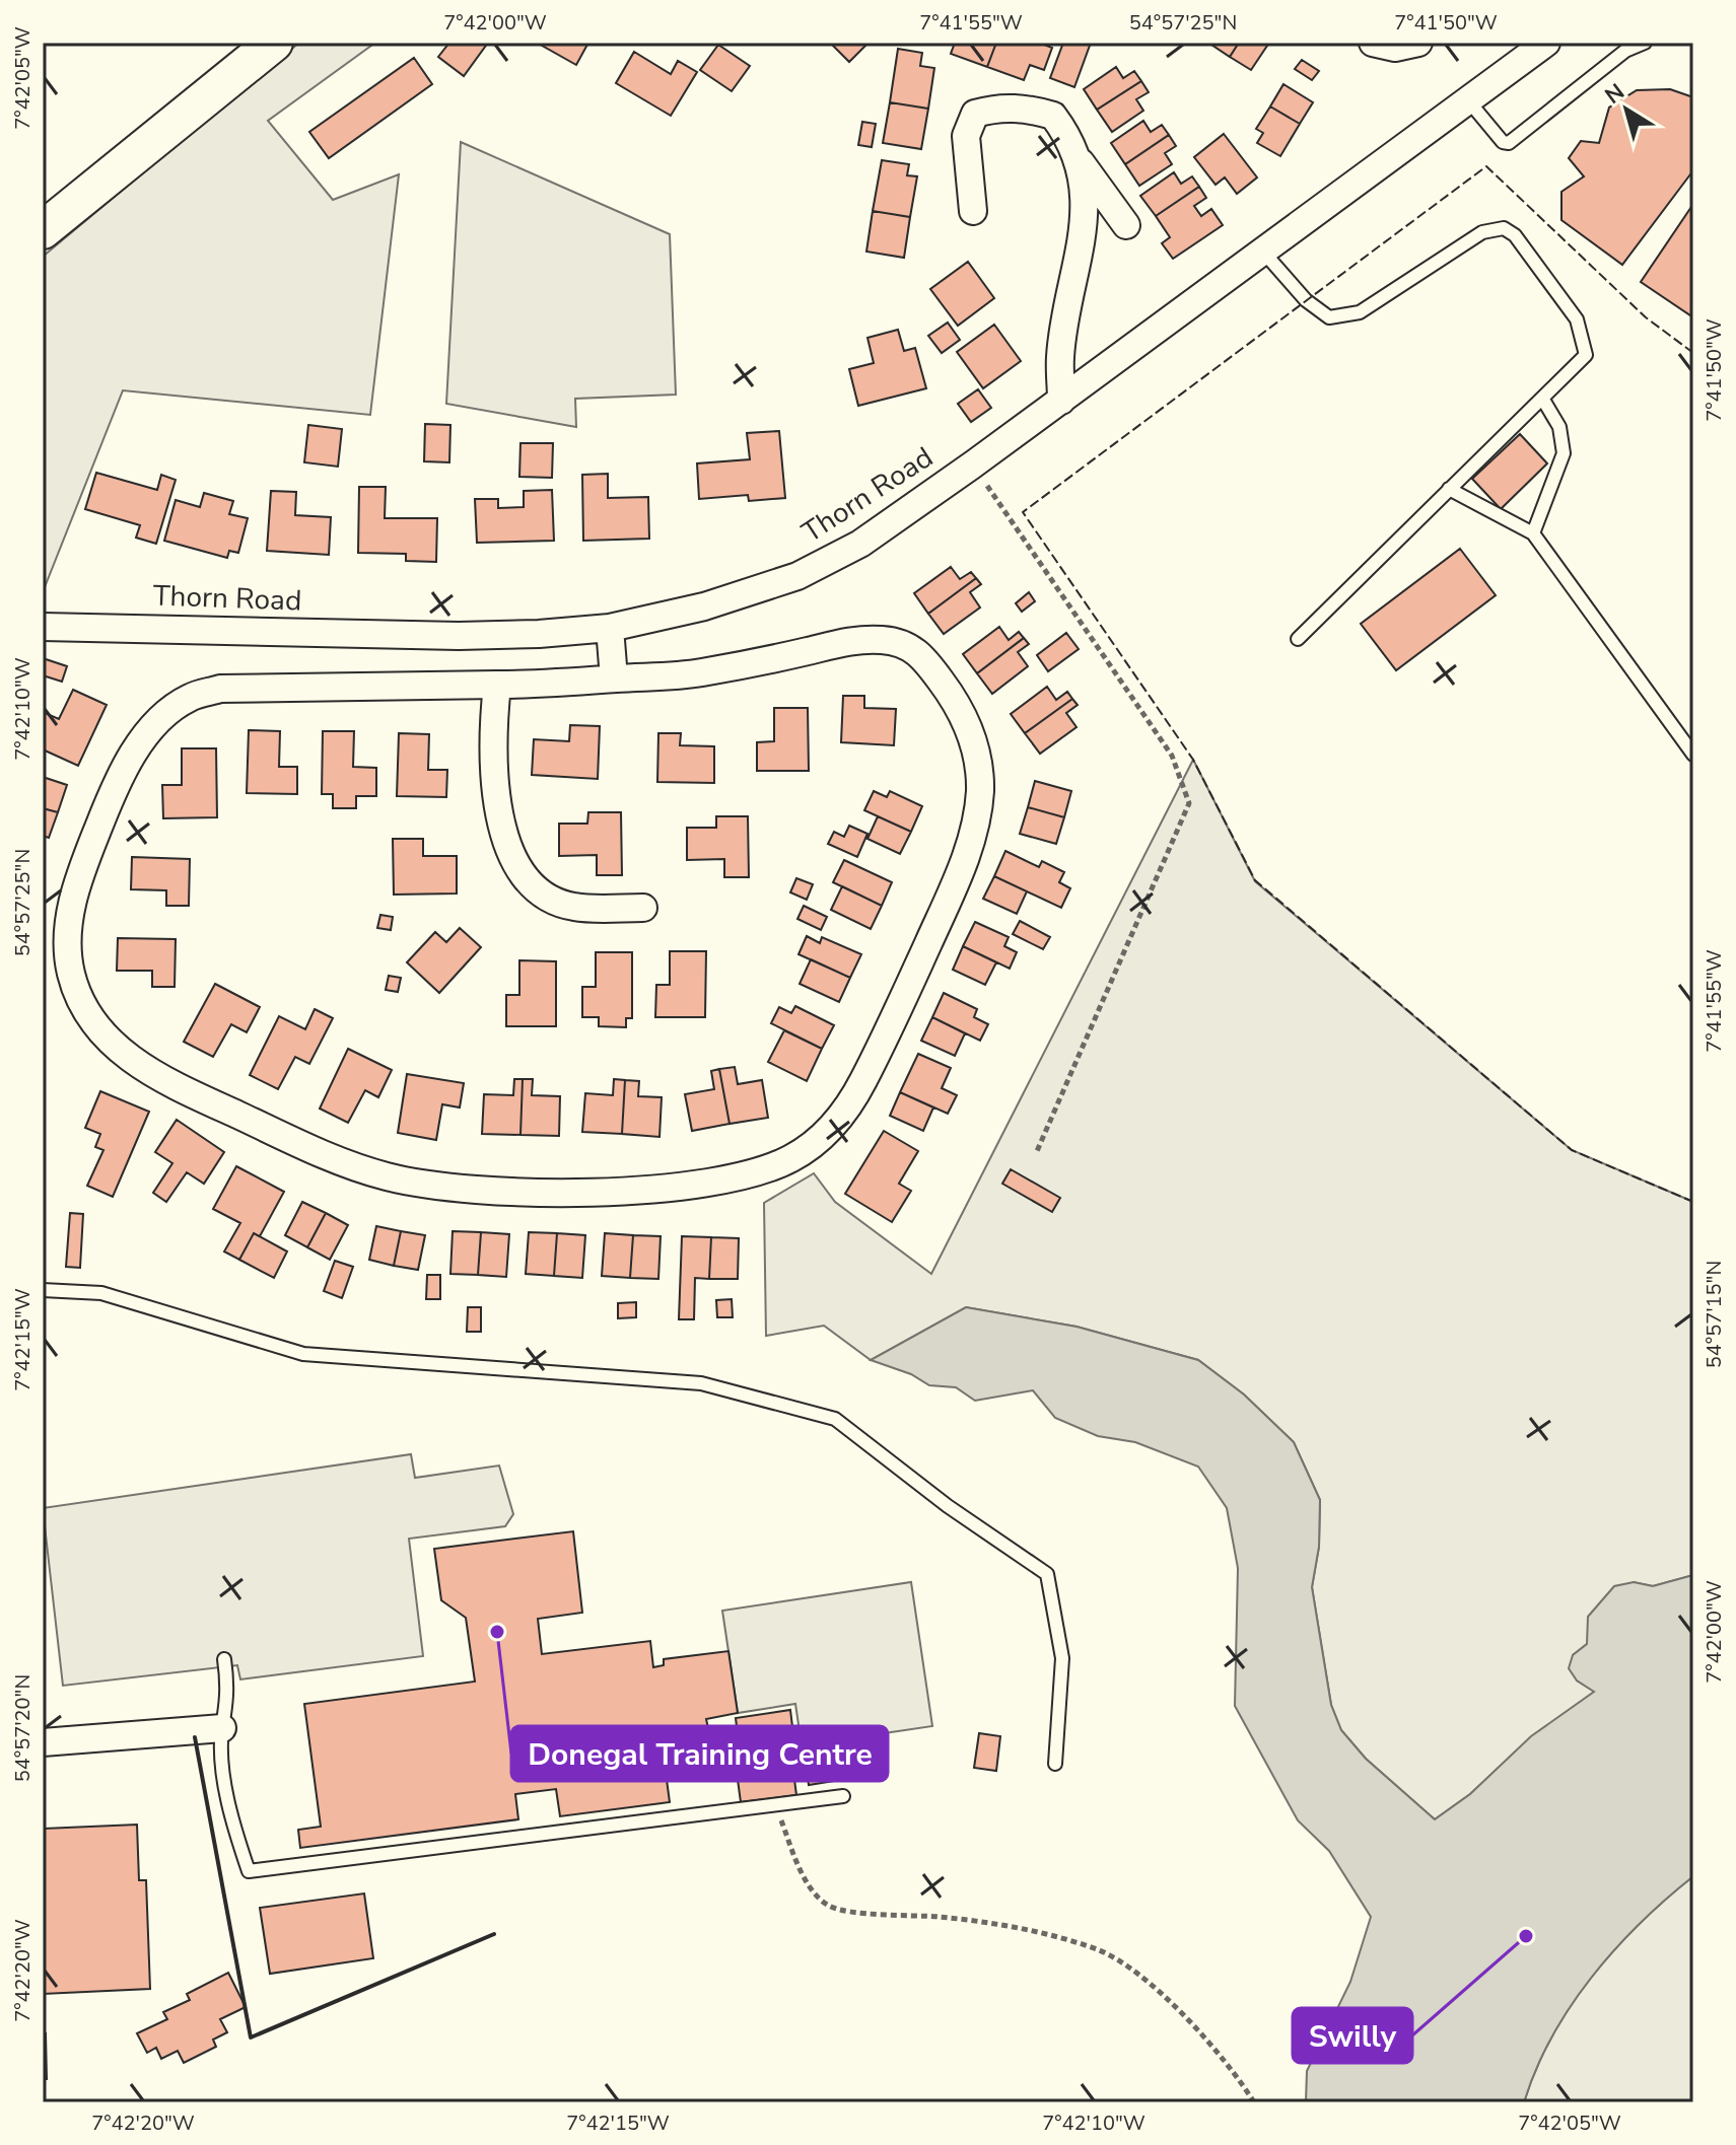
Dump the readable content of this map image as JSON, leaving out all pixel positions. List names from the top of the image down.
{
  "streets": {
    "street": ["Thorn Road"]
  },
  "places": ["Donegal Training Centre", "Swilly"],
  "north": "top left",
  "coordinates": [
    "7°42'00\"W",
    "7°41'55\"W",
    "54°57'25\"N",
    "7°41'50\"W",
    "7°42'05\"W",
    "7°42'10\"W",
    "54°57'15\"N",
    "7°42'15\"W",
    "54°57'20\"N",
    "7°42'20\"W"
  ]
}
